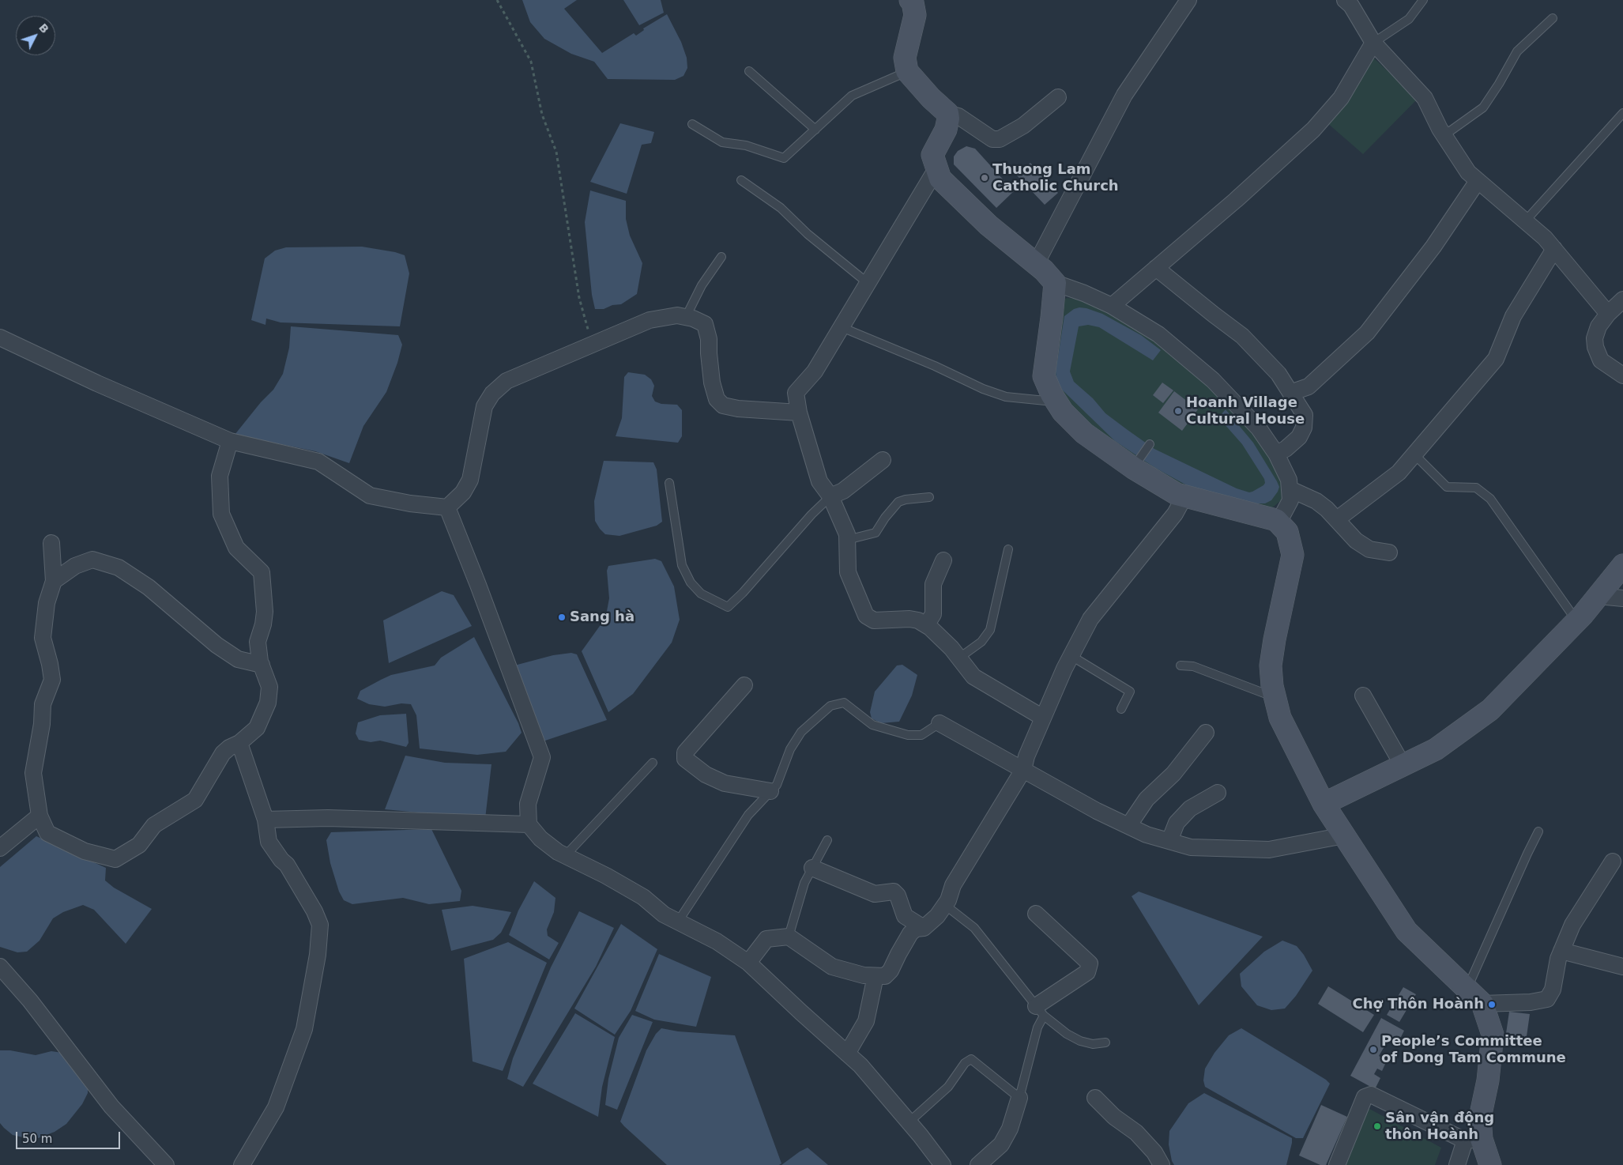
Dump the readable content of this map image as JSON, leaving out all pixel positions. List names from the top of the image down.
{
  "places": [
    "Thuong Lam Catholic Church",
    "Hoanh Village Cultural House",
    "Sang hà",
    "Chợ Thôn Hoành",
    "People’s Committee of Dong Tam Commune",
    "Sân vận động thôn Hoành"
  ],
  "scale_bar": "50 m",
  "north": "top right"
}
